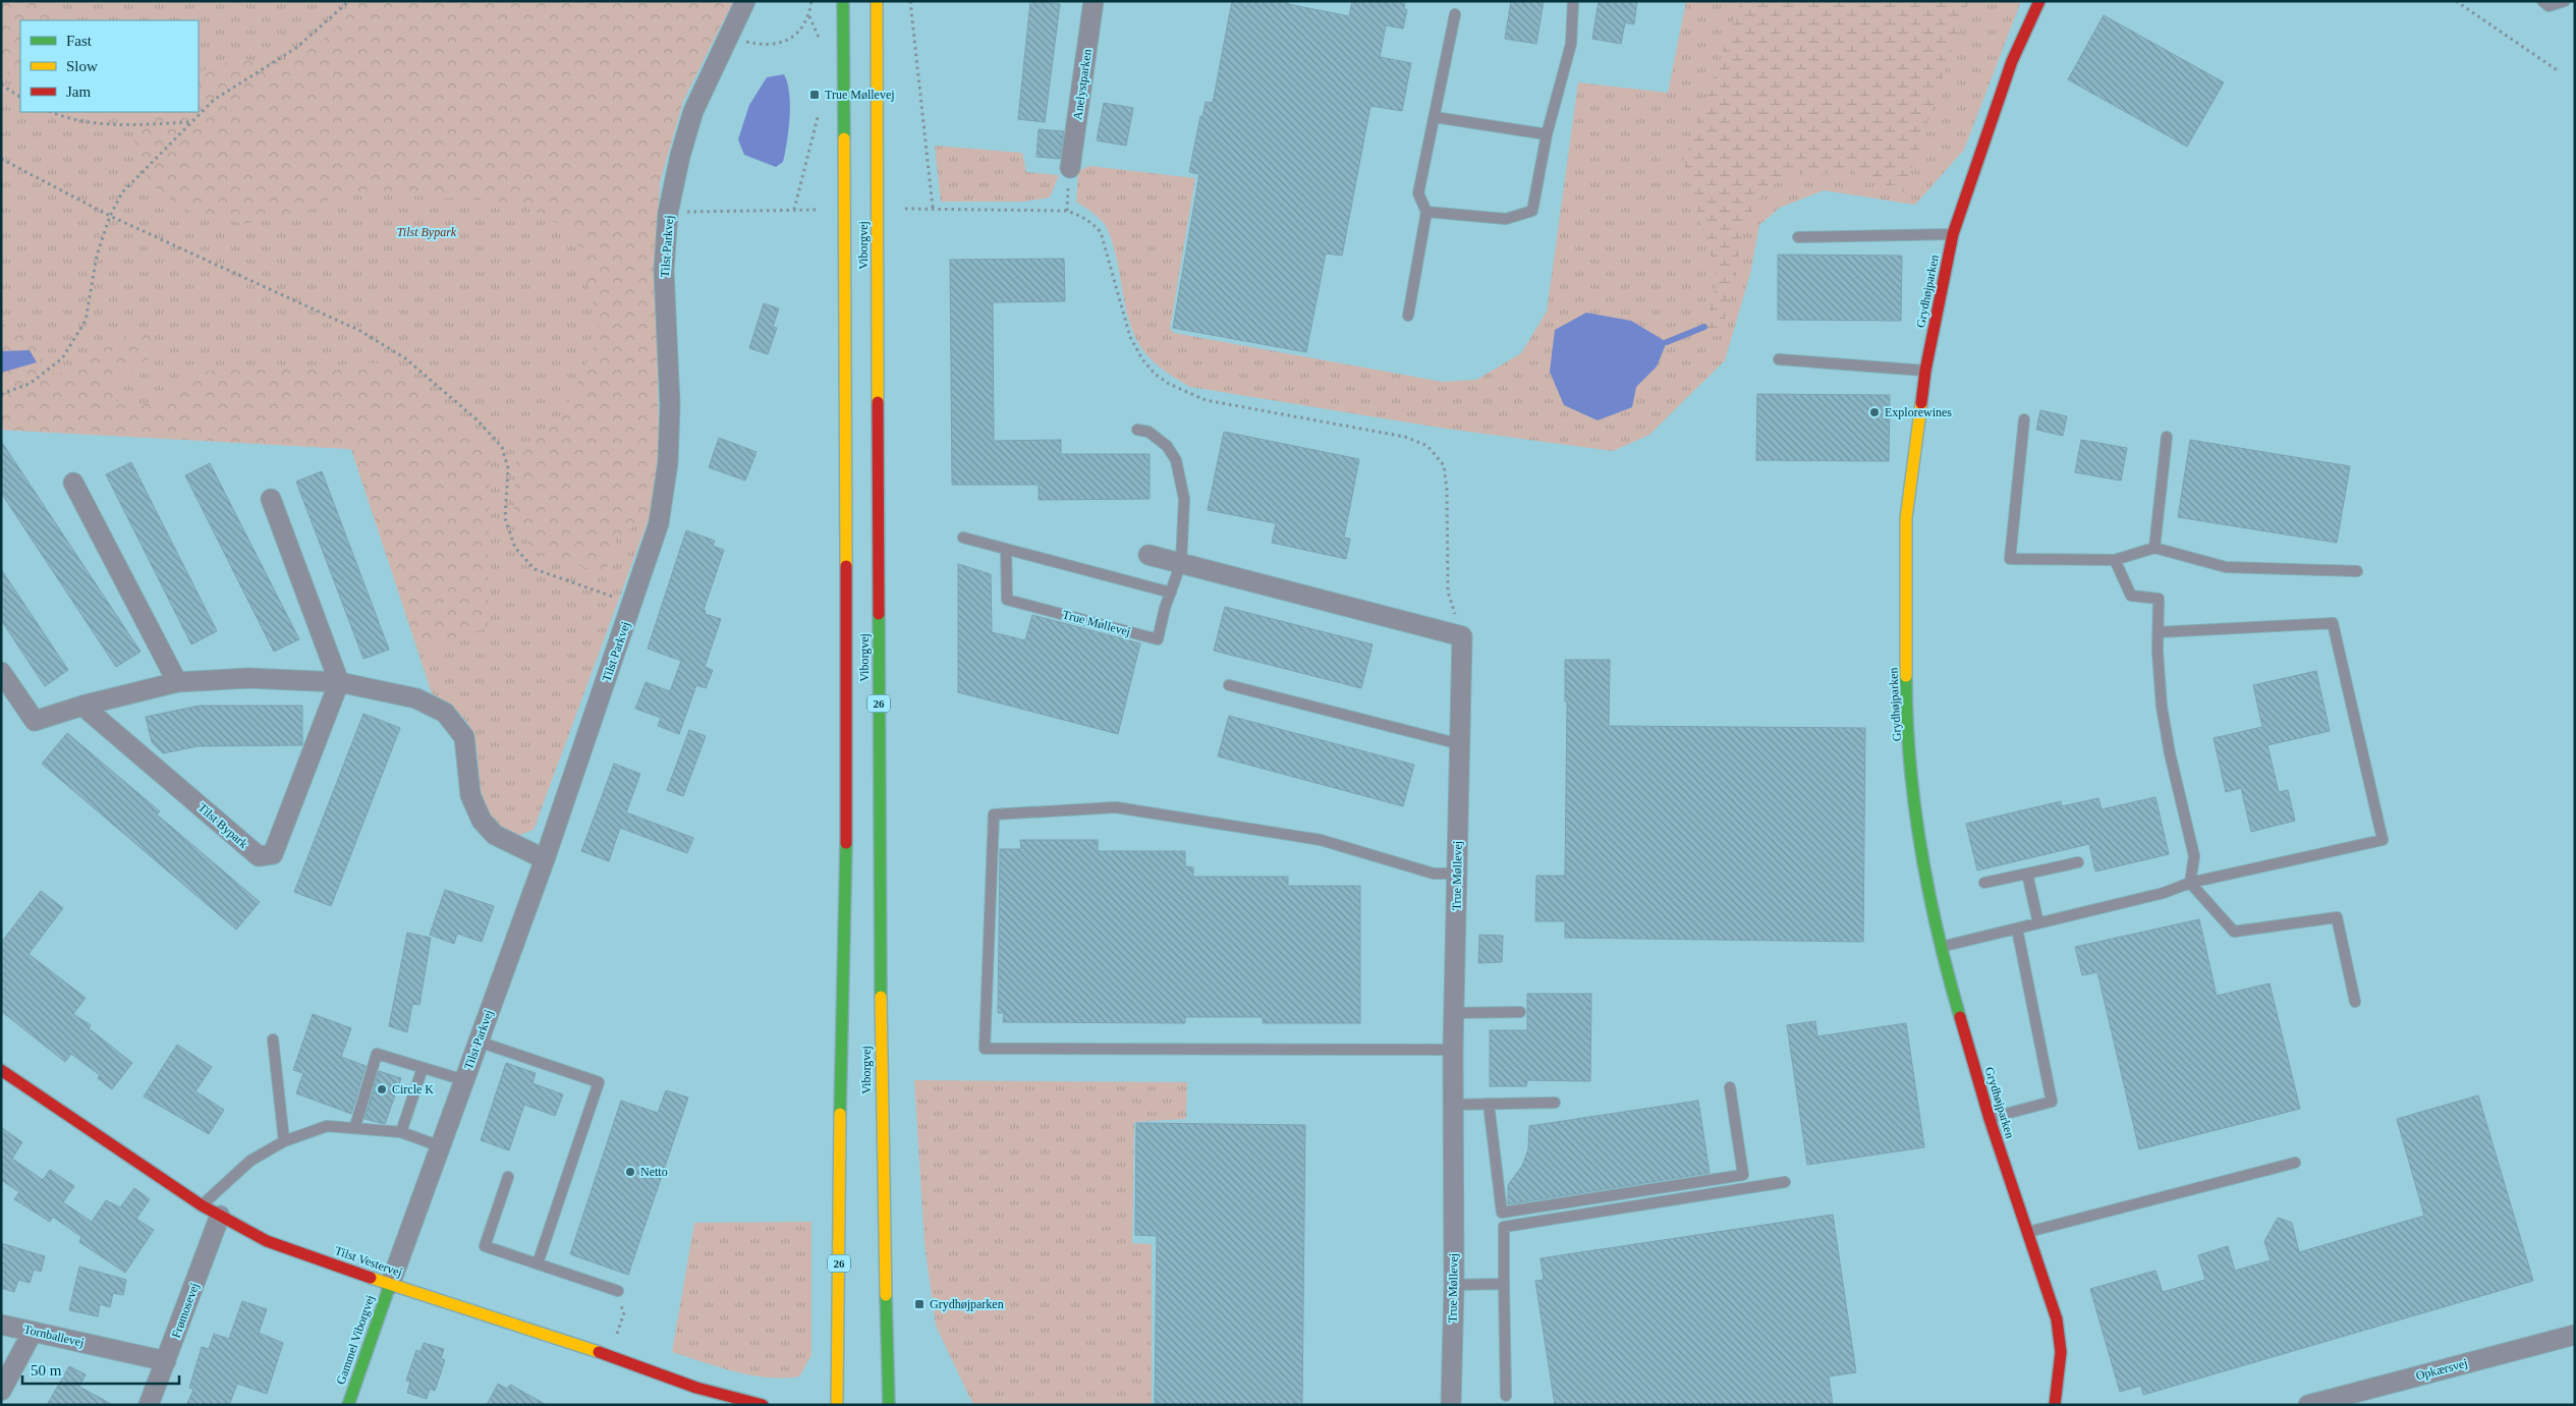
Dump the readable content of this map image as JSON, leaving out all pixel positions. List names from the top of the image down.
{
  "streets": {
    "main road": [
      "Viborgvej",
      "Grydhøjparken",
      "26",
      "Tilst Vestervej",
      "Gammel Viborgvej"
    ],
    "street": [
      "Anelystparken",
      "Tilst Parkvej",
      "True Møllevej",
      "Tilst Bypark",
      "Frømosevej",
      "Tornballevej",
      "Opkærsvej"
    ]
  },
  "crossings": [
    ["Tilst Parkvej", "Tilst Vestervej"],
    ["Tilst Parkvej", "Gammel Viborgvej"],
    ["Tilst Vestervej", "Frømosevej"],
    ["Tilst Vestervej", "Gammel Viborgvej"],
    ["Frømosevej", "Tornballevej"]
  ],
  "parks": ["Tilst Bypark"],
  "places": {
    "transit": ["True Møllevej", "Grydhøjparken"],
    "other": ["Explorewines", "Circle K", "Netto"]
  },
  "legend": ["Fast", "Slow", "Jam"],
  "scale_bar": "50 m"
}
